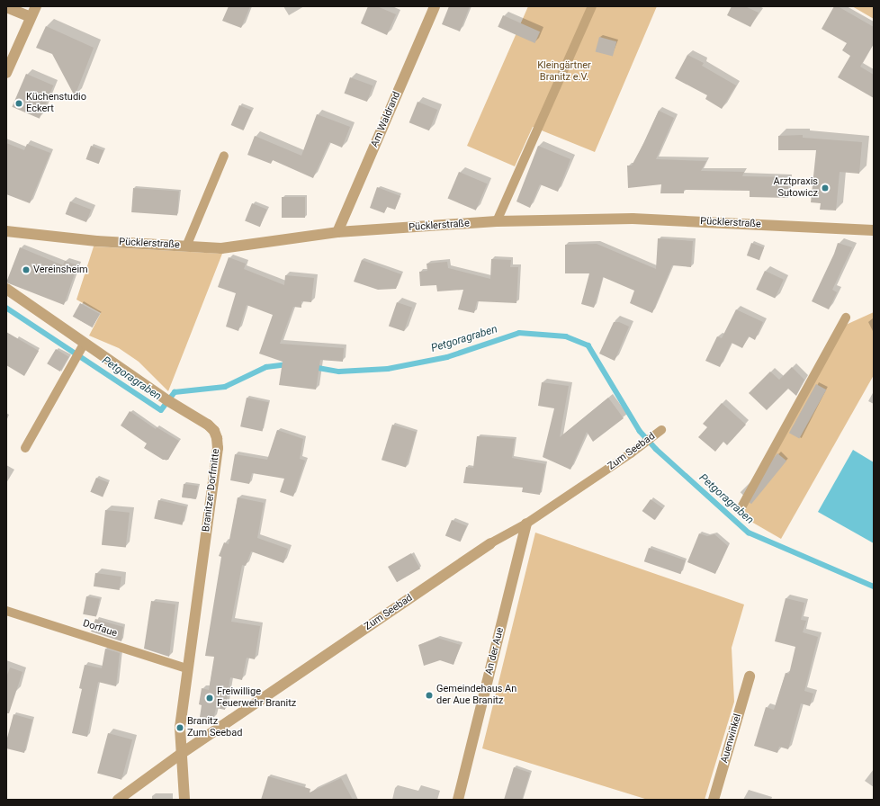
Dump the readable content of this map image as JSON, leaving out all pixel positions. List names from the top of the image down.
{
  "streets": {
    "street": [
      "Am Waldrand",
      "Pücklerstraße",
      "Zum Seebad",
      "Branitzer Dorfmitte",
      "An der Aue",
      "Auenwinkel"
    ],
    "lane": ["Dorfaue"]
  },
  "crossings": [
    ["Am Waldrand", "Pücklerstraße"],
    ["Zum Seebad", "Branitzer Dorfmitte"],
    ["Zum Seebad", "An der Aue"],
    ["Branitzer Dorfmitte", "Dorfaue"]
  ],
  "water": ["Petgoragraben"],
  "parks": ["Kleingärtner Branitz e.V."],
  "places": [
    "Küchenstudio Eckert",
    "Arztpraxis Sutowicz",
    "Vereinsheim",
    "Gemeindehaus An der Aue Branitz",
    "Freiwillige Feuerwehr Branitz",
    "Branitz Zum Seebad"
  ]
}
